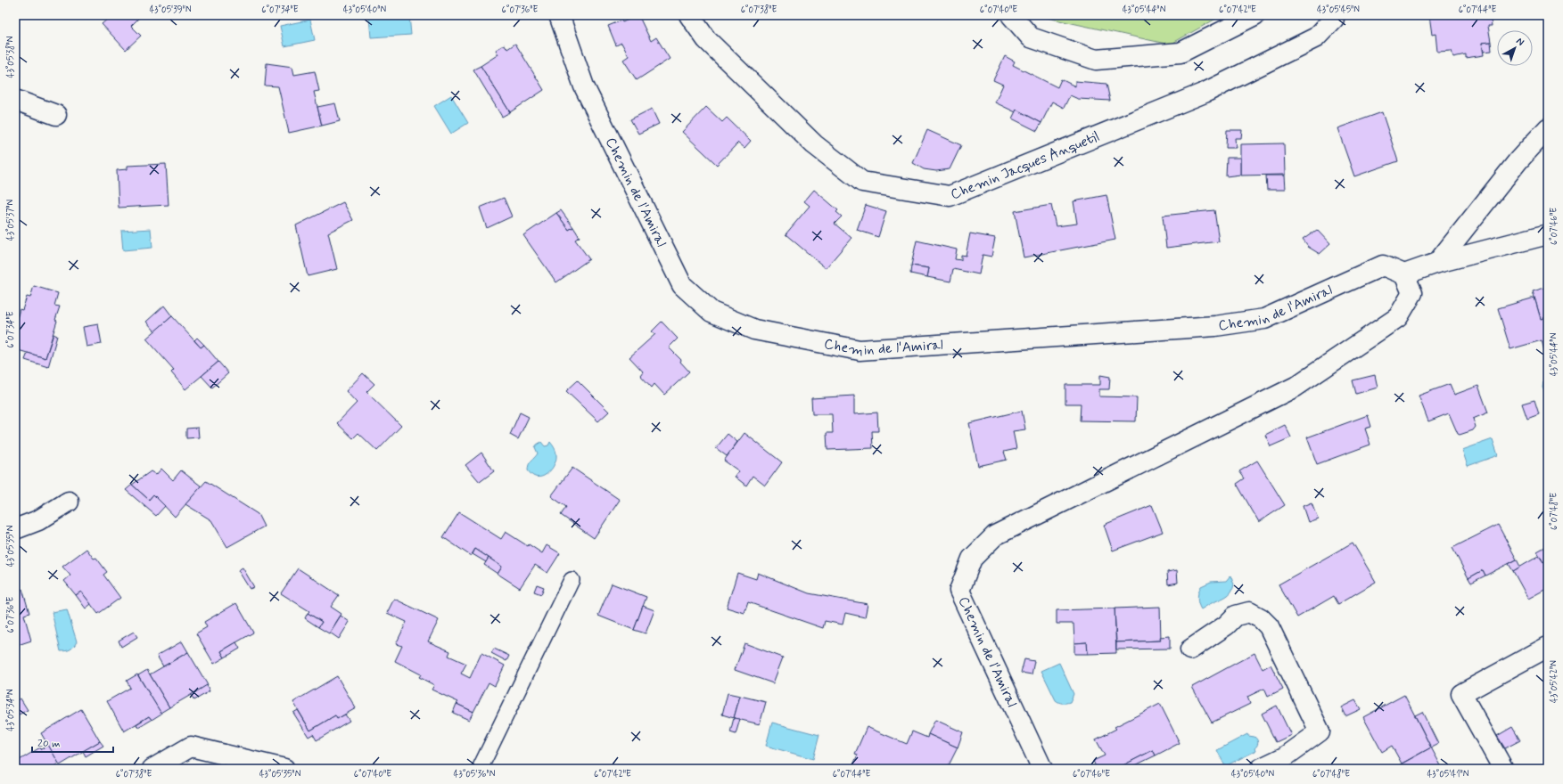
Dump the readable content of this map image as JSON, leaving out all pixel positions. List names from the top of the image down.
{
  "streets": {
    "street": ["Chemin Jacques Anquetil", "Chemin de l'Amiral"]
  },
  "scale_bar": "20 m",
  "north": "top right",
  "coordinates": [
    "43°05'39\"N",
    "6°07'34\"E",
    "43°05'40\"N",
    "6°07'36\"E",
    "6°07'38\"E",
    "6°07'40\"E",
    "43°05'44\"N",
    "6°07'42\"E",
    "43°05'45\"N",
    "6°07'44\"E",
    "43°05'38\"N",
    "43°05'37\"N",
    "6°07'46\"E",
    "6°07'48\"E",
    "43°05'35\"N",
    "43°05'42\"N",
    "43°05'34\"N",
    "43°05'36\"N",
    "43°05'41\"N"
  ]
}
